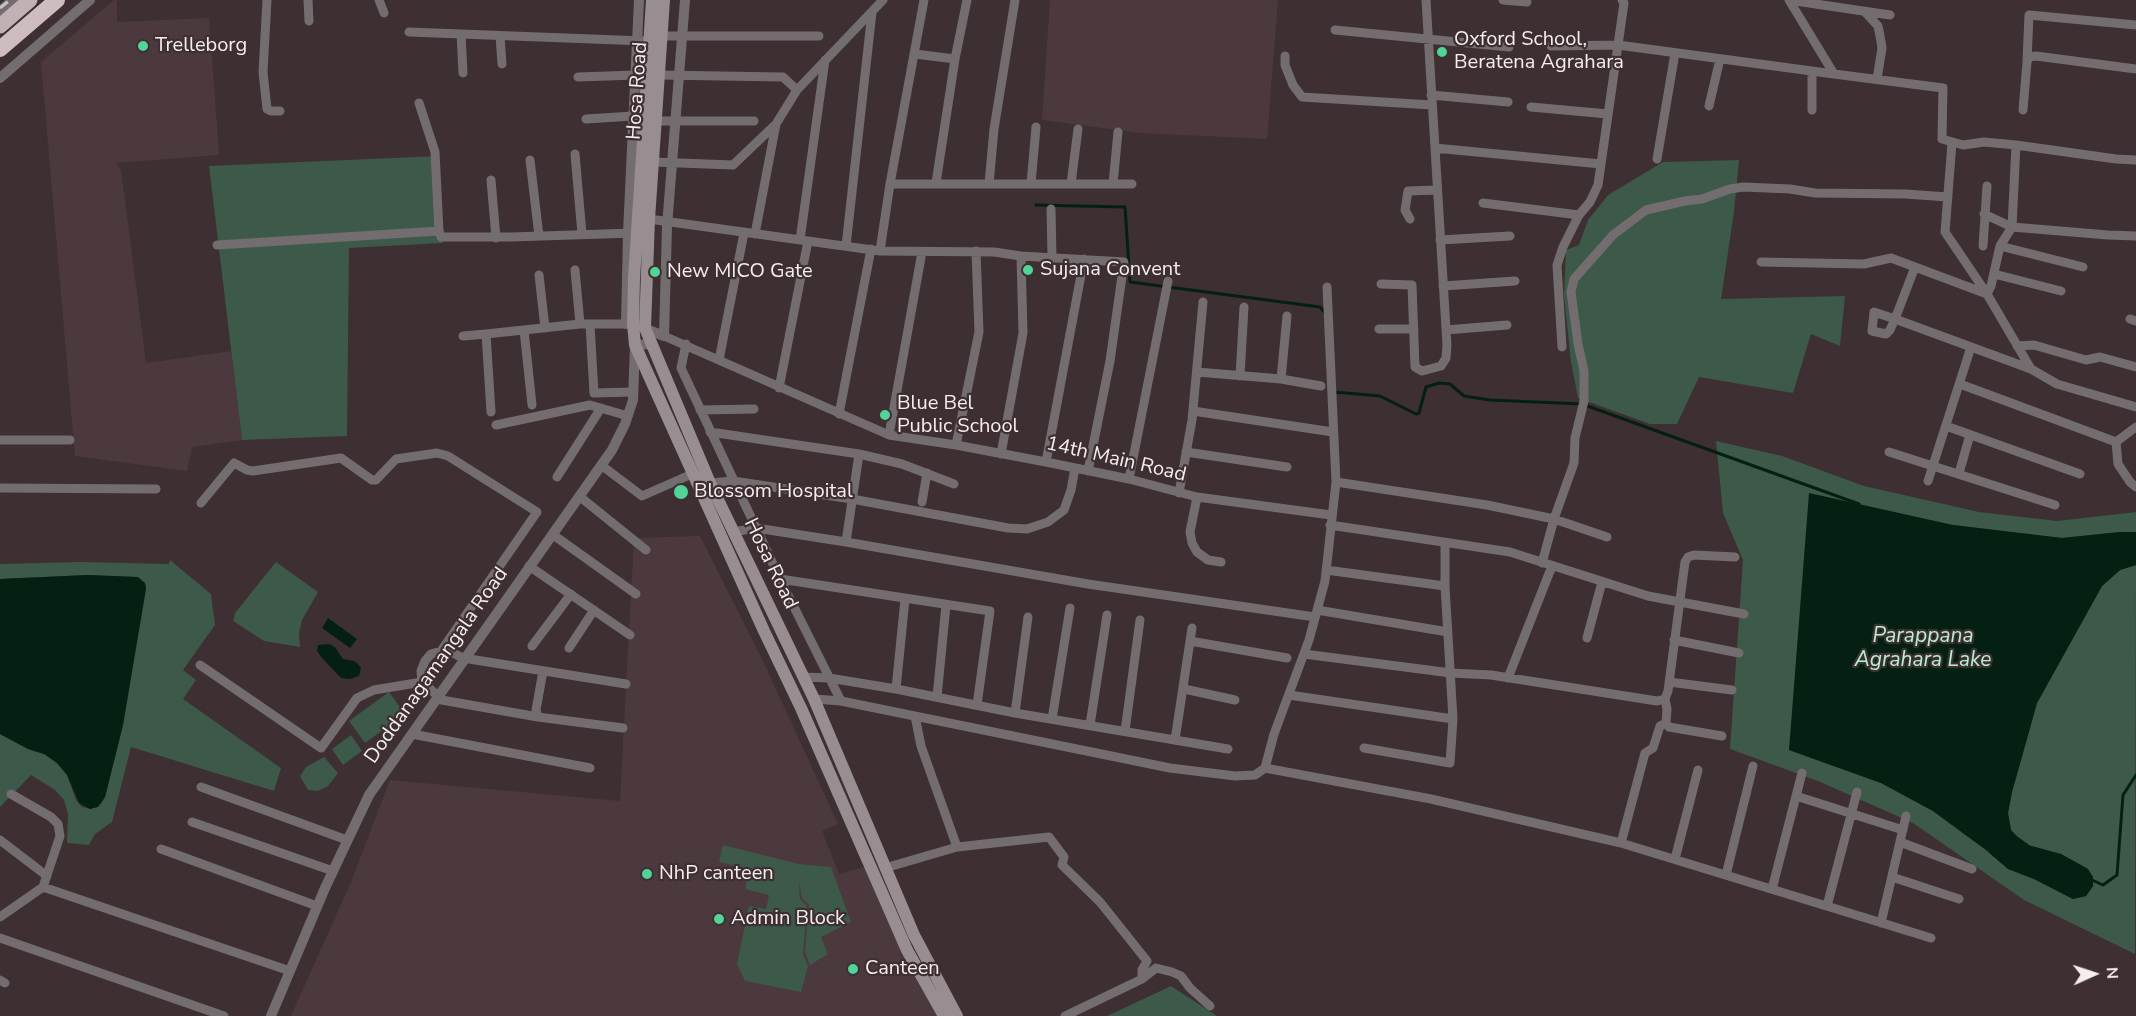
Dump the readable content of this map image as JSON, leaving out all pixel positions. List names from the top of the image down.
{
  "streets": {
    "main road": ["Hosa Road"],
    "street": ["14th Main Road", "Doddanagamangala Road"]
  },
  "crossings": [
    ["Hosa Road", "Doddanagamangala Road"]
  ],
  "water": ["Parappana Agrahara Lake"],
  "places": [
    "Trelleborg",
    "Oxford School, Beratena Agrahara",
    "Sujana Convent",
    "New MICO Gate",
    "Blue Bel Public School",
    "Blossom Hospital",
    "NhP canteen",
    "Admin Block",
    "Canteen"
  ],
  "north": "right"
}
